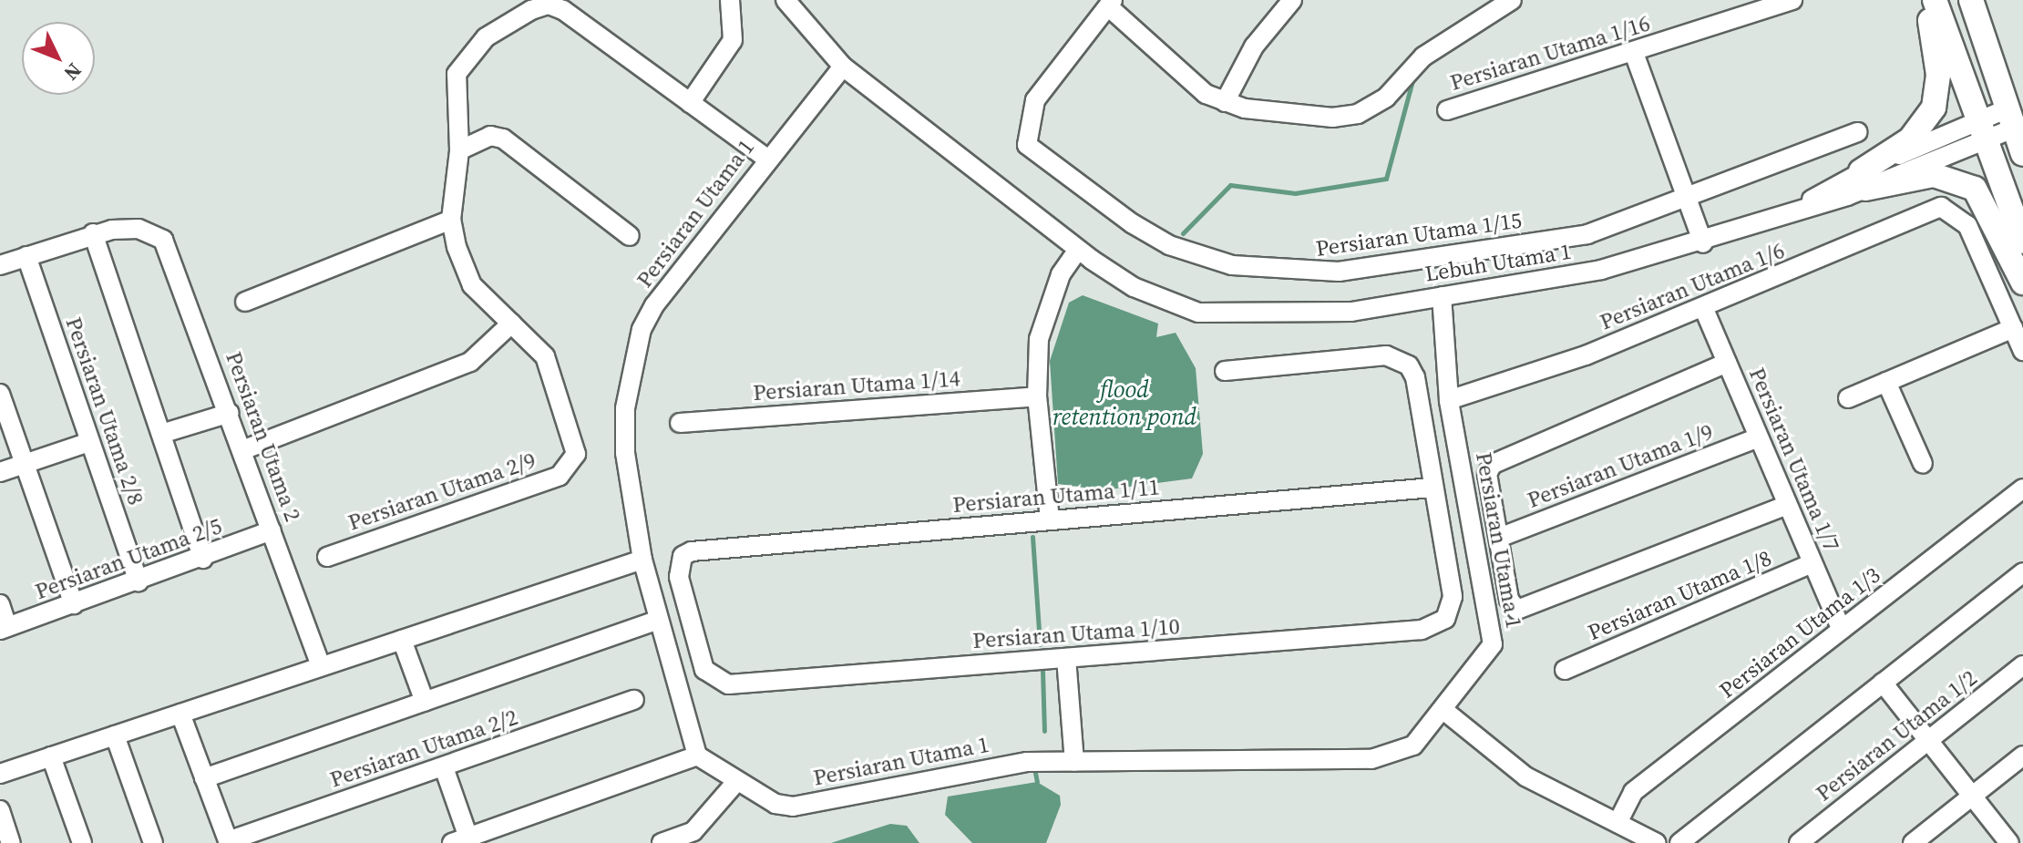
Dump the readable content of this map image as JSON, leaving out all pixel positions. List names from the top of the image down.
{
  "streets": {
    "street": [
      "Persiaran Utama 1/16",
      "Persiaran Utama 1",
      "Persiaran Utama 1/15",
      "Lebuh Utama 1",
      "Persiaran Utama 1/6",
      "Persiaran Utama 1/14",
      "Persiaran Utama 2/8",
      "Persiaran Utama 2",
      "Persiaran Utama 1/7",
      "Persiaran Utama 1/9",
      "Persiaran Utama 2/9",
      "Persiaran Utama 1/11",
      "Persiaran Utama 2/5",
      "Persiaran Utama 1/8",
      "Persiaran Utama 1/3",
      "Persiaran Utama 1/10",
      "Persiaran Utama 1/2",
      "Persiaran Utama 2/2"
    ]
  },
  "crossings": [
    ["Persiaran Utama 1", "Lebuh Utama 1"],
    ["Persiaran Utama 1", "Persiaran Utama 1/6"],
    ["Persiaran Utama 1/6", "Persiaran Utama 1/7"],
    ["Persiaran Utama 2/8", "Persiaran Utama 2/5"],
    ["Persiaran Utama 2", "Persiaran Utama 2/5"],
    ["Persiaran Utama 1/7", "Persiaran Utama 1/9"],
    ["Persiaran Utama 1/7", "Persiaran Utama 1/8"],
    ["Persiaran Utama 1/7", "Persiaran Utama 1/3"],
    ["Persiaran Utama 1/11", "Persiaran Utama 1/10"]
  ],
  "water": ["flood retention pond"],
  "north": "bottom right"
}
